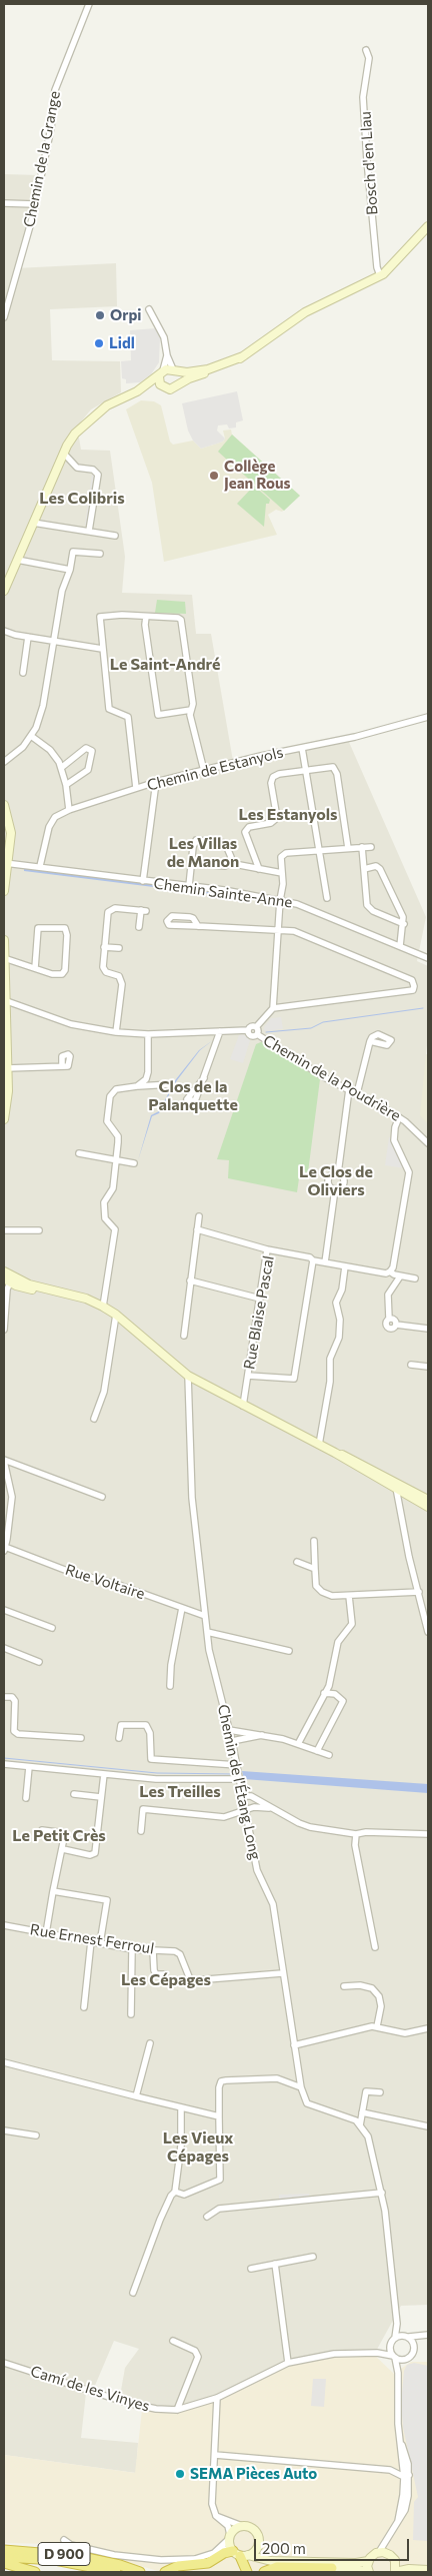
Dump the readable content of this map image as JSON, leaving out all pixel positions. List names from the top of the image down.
{
  "streets": {
    "highway": ["D 900"],
    "street": [
      "Chemin de la Grange",
      "Bosch d'en Llau",
      "Chemin de Estanyols",
      "Chemin Sainte-Anne",
      "Chemin de la Poudrière",
      "Rue Blaise Pascal",
      "Rue Voltaire",
      "Chemin de l'Étang Long",
      "Rue Ernest Ferroul",
      "Camí de les Vinyes"
    ]
  },
  "crossings": [
    ["Chemin de Estanyols", "Chemin Sainte-Anne"],
    ["Rue Voltaire", "Chemin de l'Étang Long"],
    ["Chemin de l'Étang Long", "Rue Ernest Ferroul"]
  ],
  "districts": [
    "Les Colibris",
    "Le Saint-André",
    "Les Estanyols",
    "Les Villas de Manon",
    "Clos de la Palanquette",
    "Le Clos de Oliviers",
    "Les Treilles",
    "Le Petit Crès",
    "Les Cépages",
    "Les Vieux Cépages"
  ],
  "places": [
    "Orpi",
    "Lidl",
    "Collège Jean Rous",
    "SEMA Pièces Auto"
  ],
  "scale_bar": "200 m"
}
